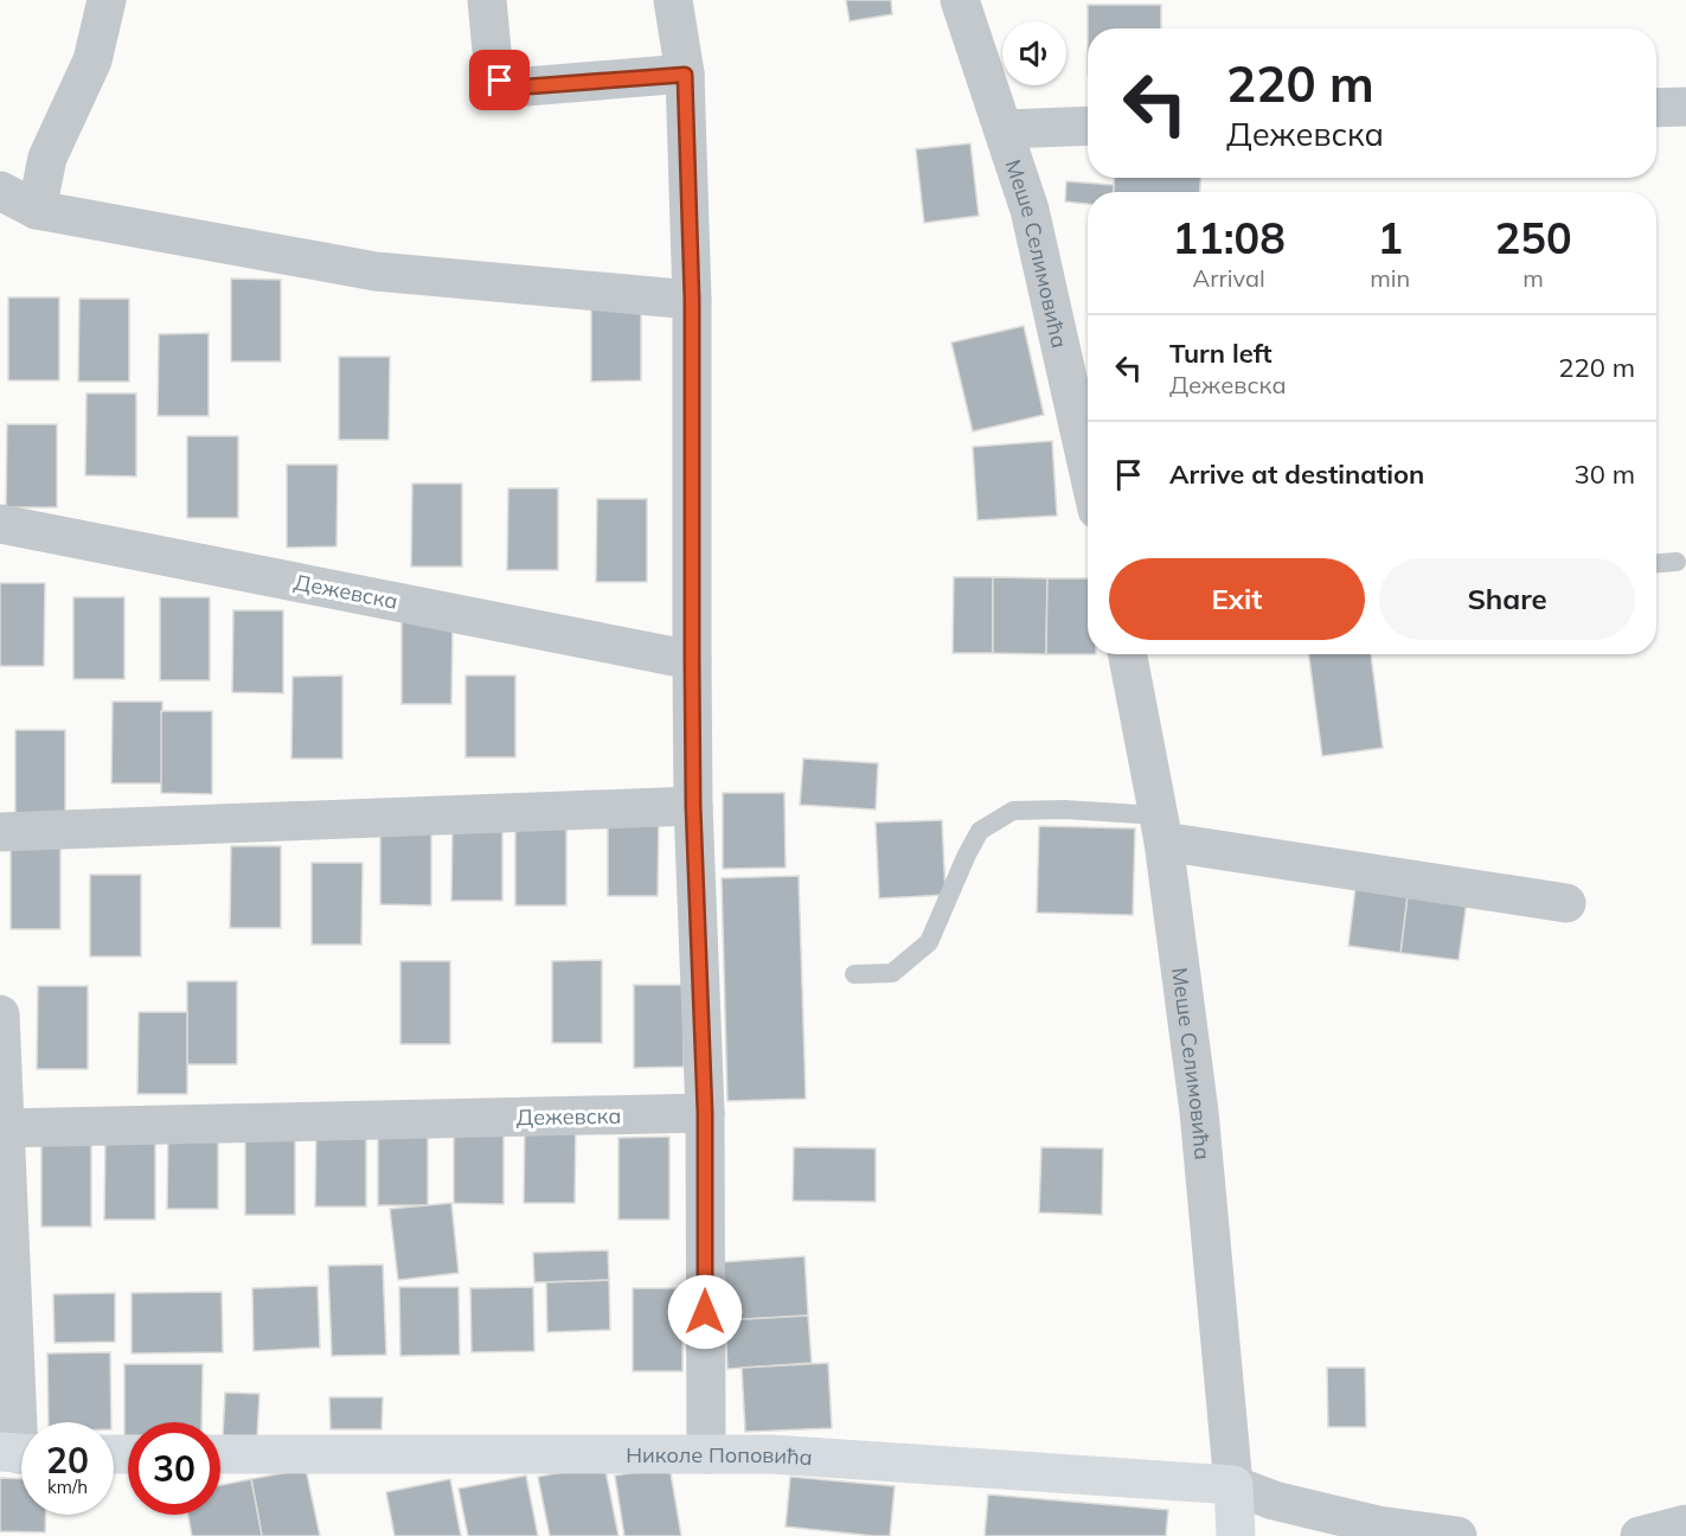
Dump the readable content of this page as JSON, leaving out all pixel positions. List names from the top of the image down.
{
  "streets": {
    "main road": ["Меше Селимовића", "Николе Поповића"],
    "street": ["Дежевска"]
  },
  "crossings": [
    ["Меше Селимовића", "Николе Поповића"]
  ],
  "page": {
    "turn": ["220 m", "Дежевска"],
    "eta": [
      "11:08",
      "Arrival",
      "1",
      "min",
      "250",
      "m"
    ],
    "list": [
      {
        "name": "Turn left",
        "note": "Дежевска",
        "value": "220 m"
      },
      {
        "name": "Arrive at destination",
        "value": "30 m"
      }
    ],
    "buttons": ["Exit", "Share"],
    "speed": "20 km/h",
    "limit": "30"
  }
}
